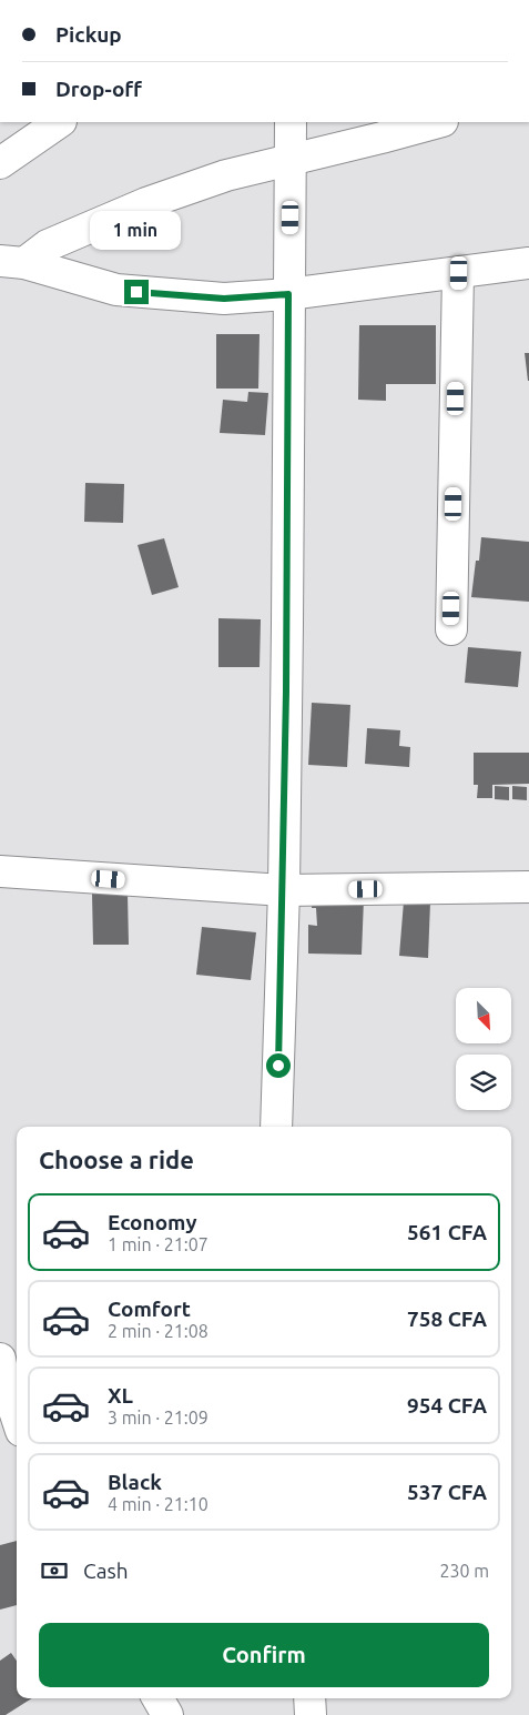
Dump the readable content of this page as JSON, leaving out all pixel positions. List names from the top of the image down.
{
  "north": "bottom right",
  "page": {
    "banner": ["Pickup", "Drop-off"],
    "bubble": "1 min",
    "heading": "Choose a ride",
    "list": [
      {
        "name": "Economy",
        "note": "1 min · 21:07",
        "value": "561 CFA"
      },
      {
        "name": "Comfort",
        "note": "2 min · 21:08",
        "value": "758 CFA"
      },
      {
        "name": "XL",
        "note": "3 min · 21:09",
        "value": "954 CFA"
      },
      {
        "name": "Black",
        "note": "4 min · 21:10",
        "value": "537 CFA"
      }
    ],
    "pay": ["Cash", "230 m"],
    "buttons": "Confirm"
  }
}
